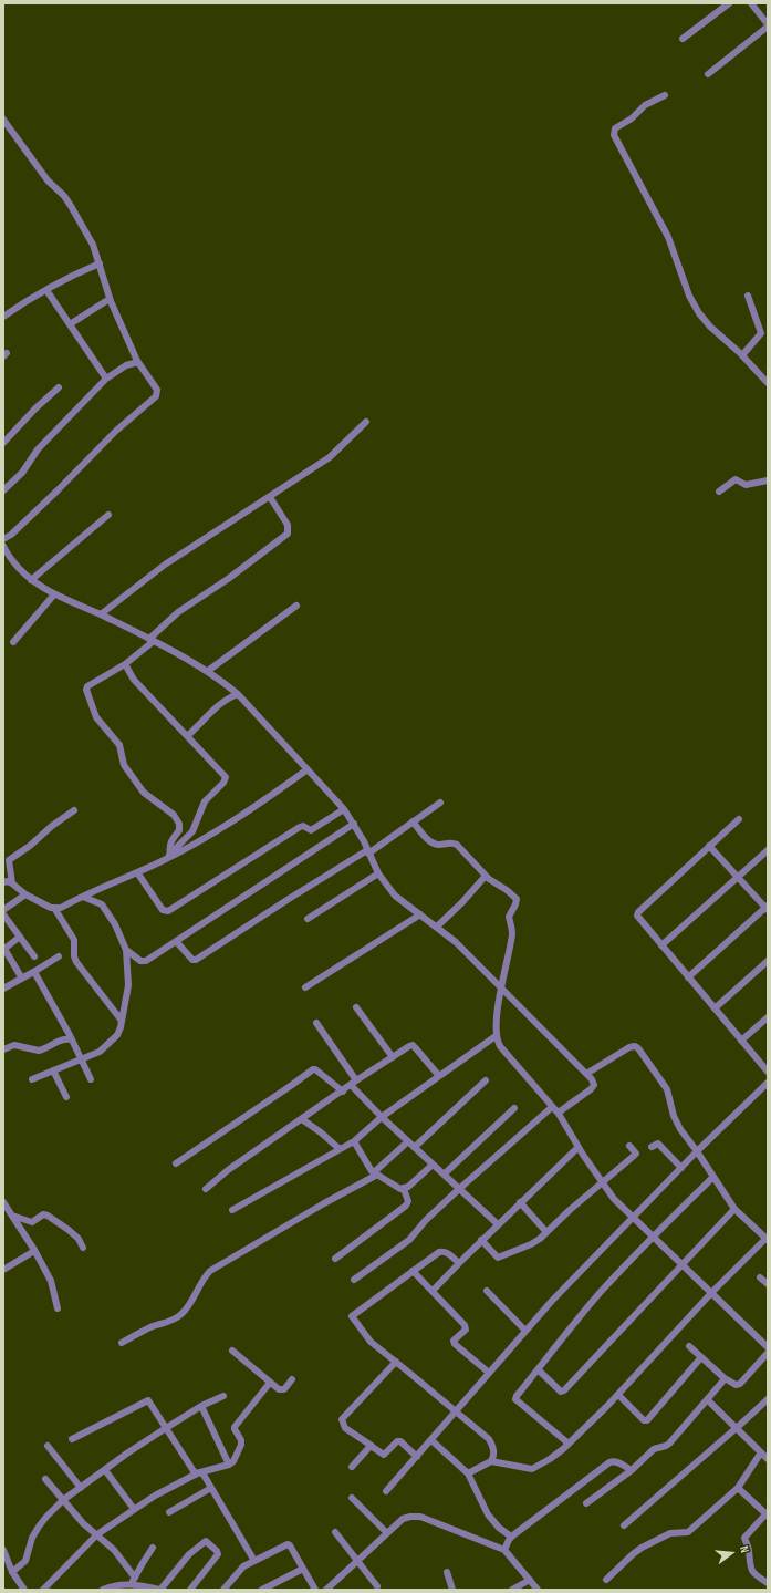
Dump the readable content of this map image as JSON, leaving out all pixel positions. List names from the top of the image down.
{
  "north": "right"
}
